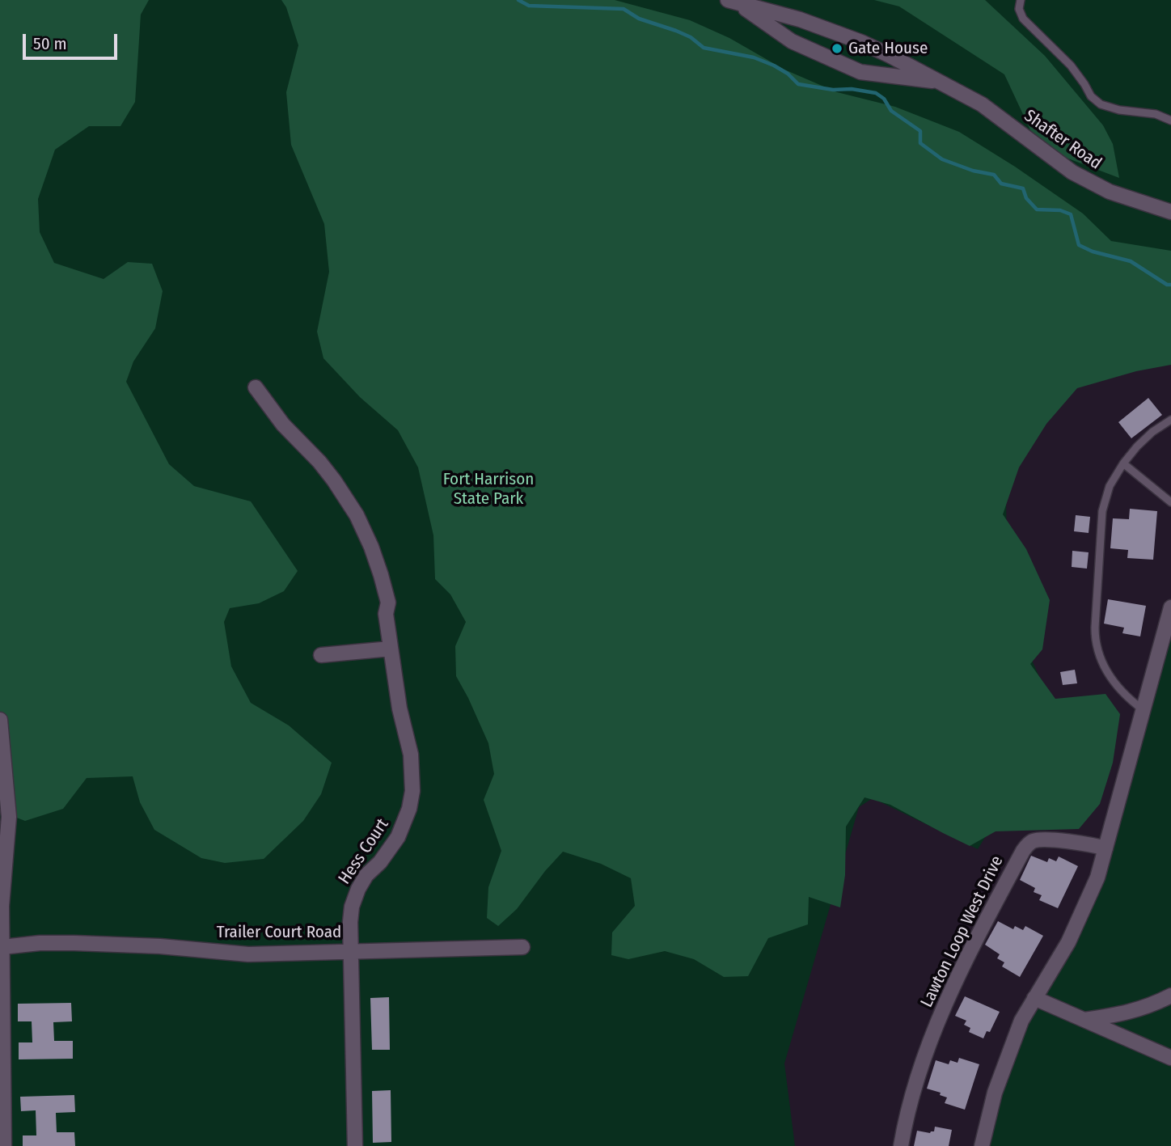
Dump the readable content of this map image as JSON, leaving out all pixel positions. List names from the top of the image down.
{
  "streets": {
    "street": [
      "Shafter Road",
      "Hess Court",
      "Lawton Loop West Drive",
      "Trailer Court Road"
    ]
  },
  "crossings": [
    ["Hess Court", "Trailer Court Road"]
  ],
  "parks": ["Fort Harrison State Park"],
  "places": ["Gate House"],
  "scale_bar": "50 m"
}
